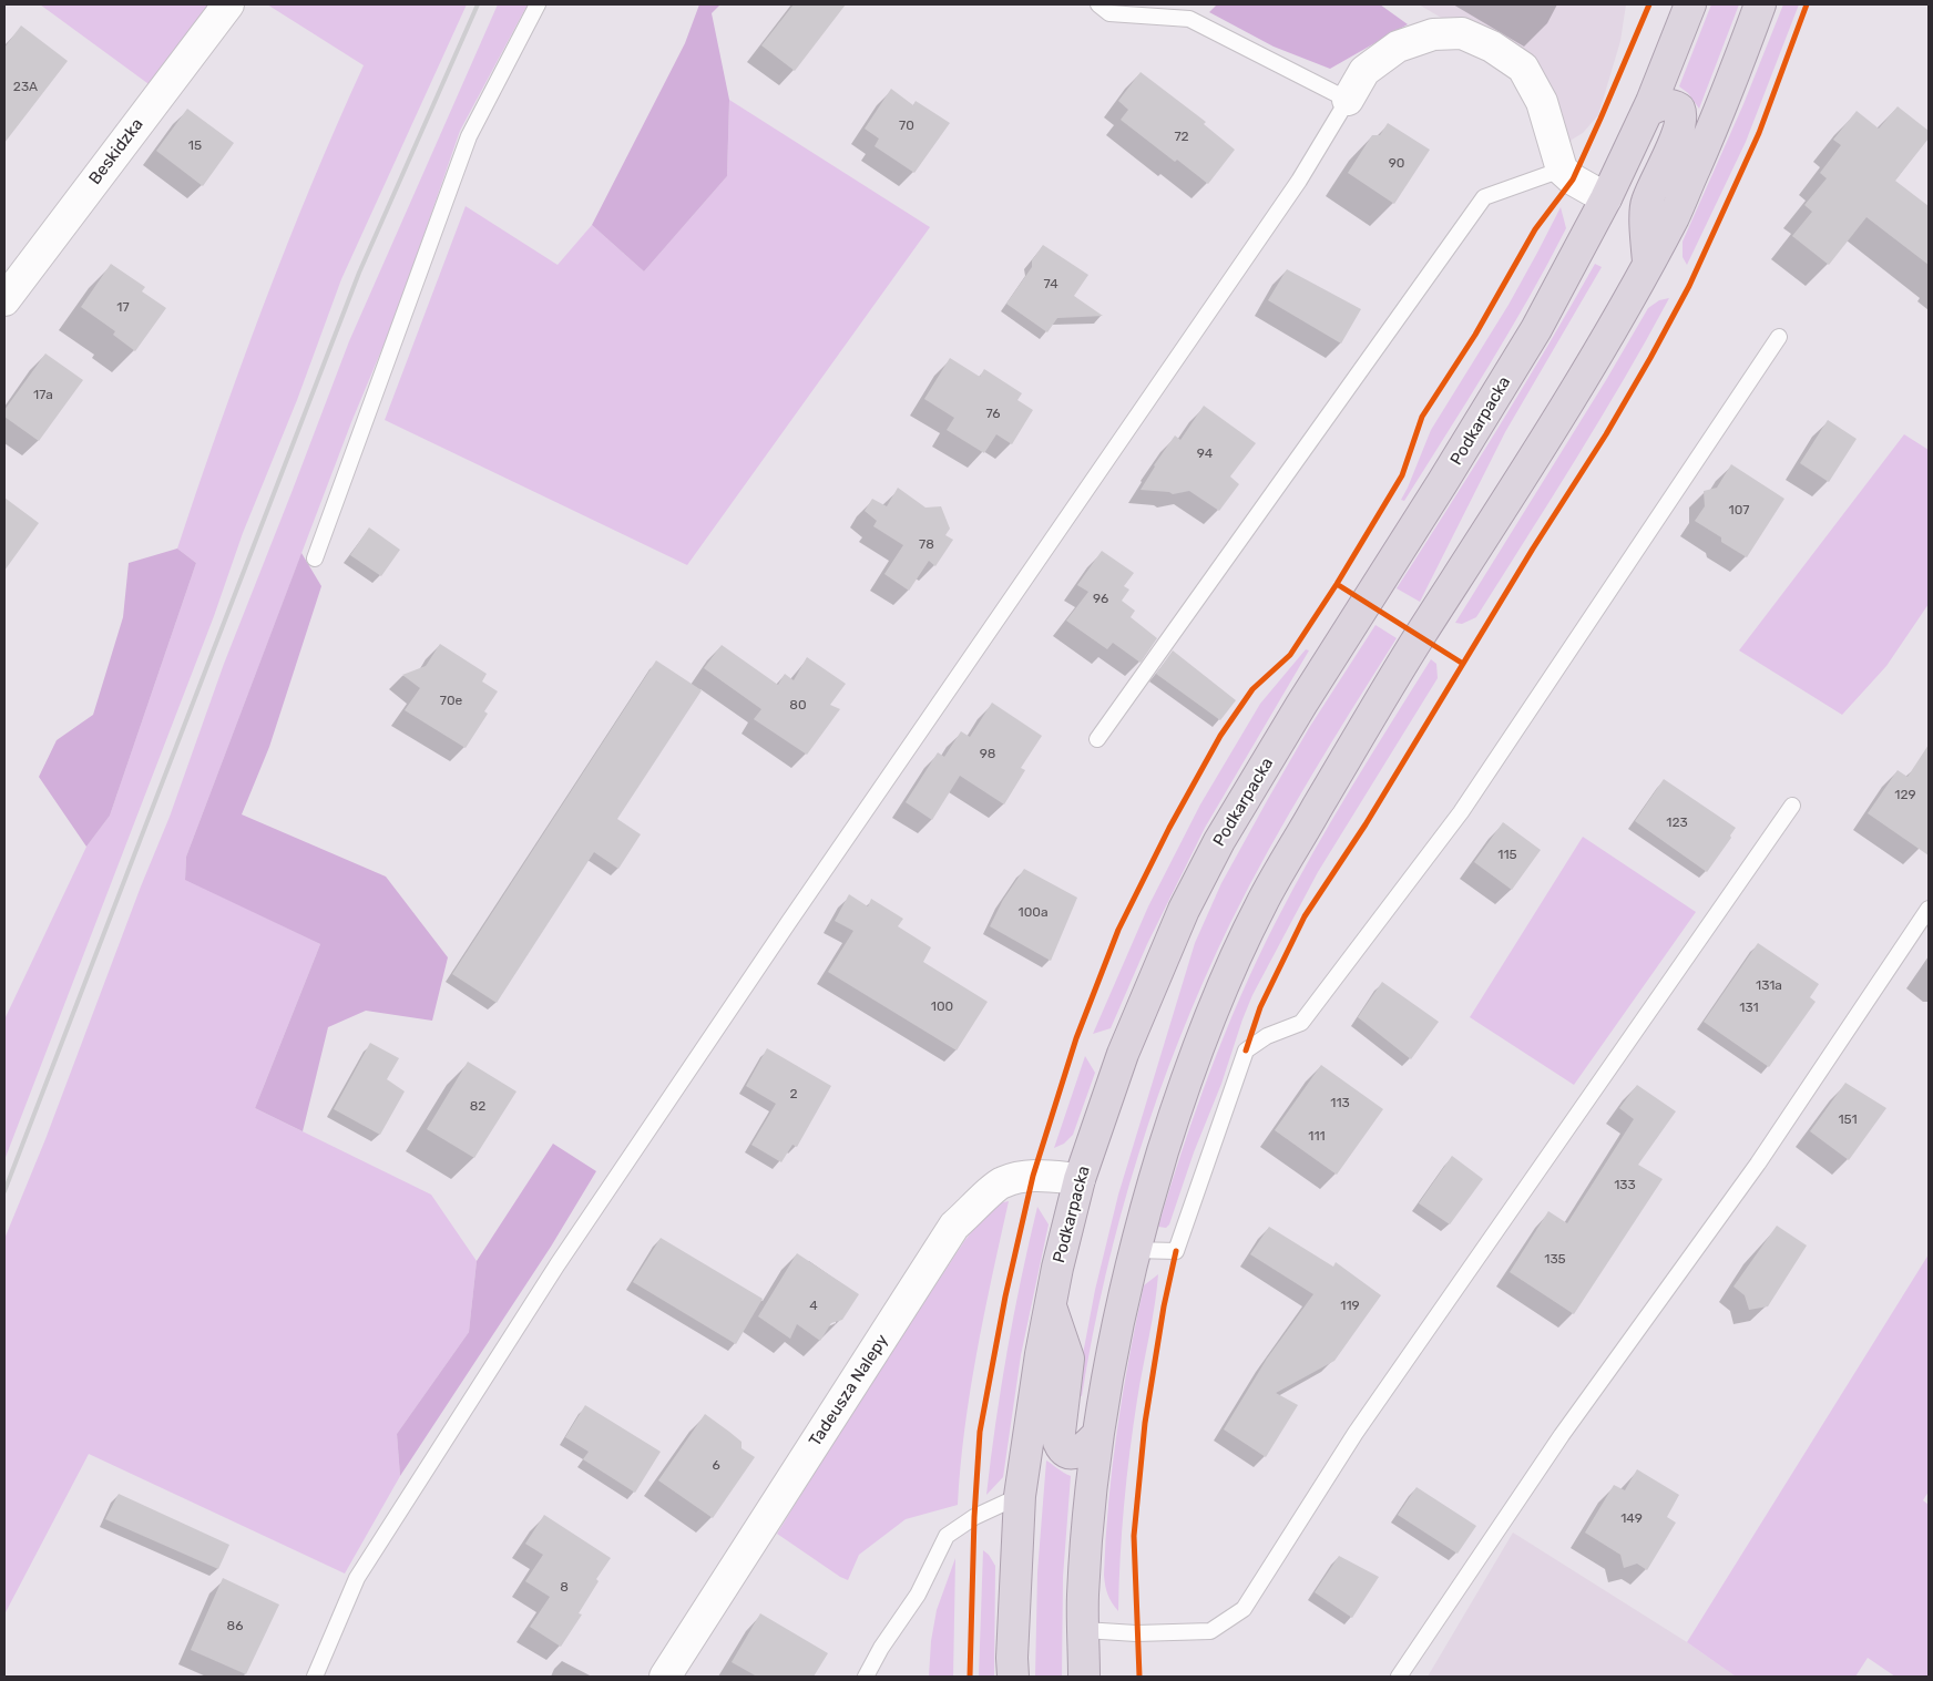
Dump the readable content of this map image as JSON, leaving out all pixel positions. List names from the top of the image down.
{
  "streets": {
    "highway": ["Podkarpacka"],
    "street": ["Beskidzka", "Tadeusza Nalepy"]
  },
  "crossings": [
    ["Podkarpacka", "Tadeusza Nalepy"]
  ],
  "house_numbers": [
    "23A",
    "70",
    "72",
    "15",
    "90",
    "74",
    "17",
    "17a",
    "76",
    "94",
    "107",
    "78",
    "96",
    "70e",
    "80",
    "98",
    "129",
    "123",
    "115",
    "100a",
    "131a",
    "100",
    "131",
    "2",
    "113",
    "82",
    "151",
    "111",
    "133",
    "135",
    "4",
    "119",
    "6",
    "149",
    "8",
    "86"
  ]
}
